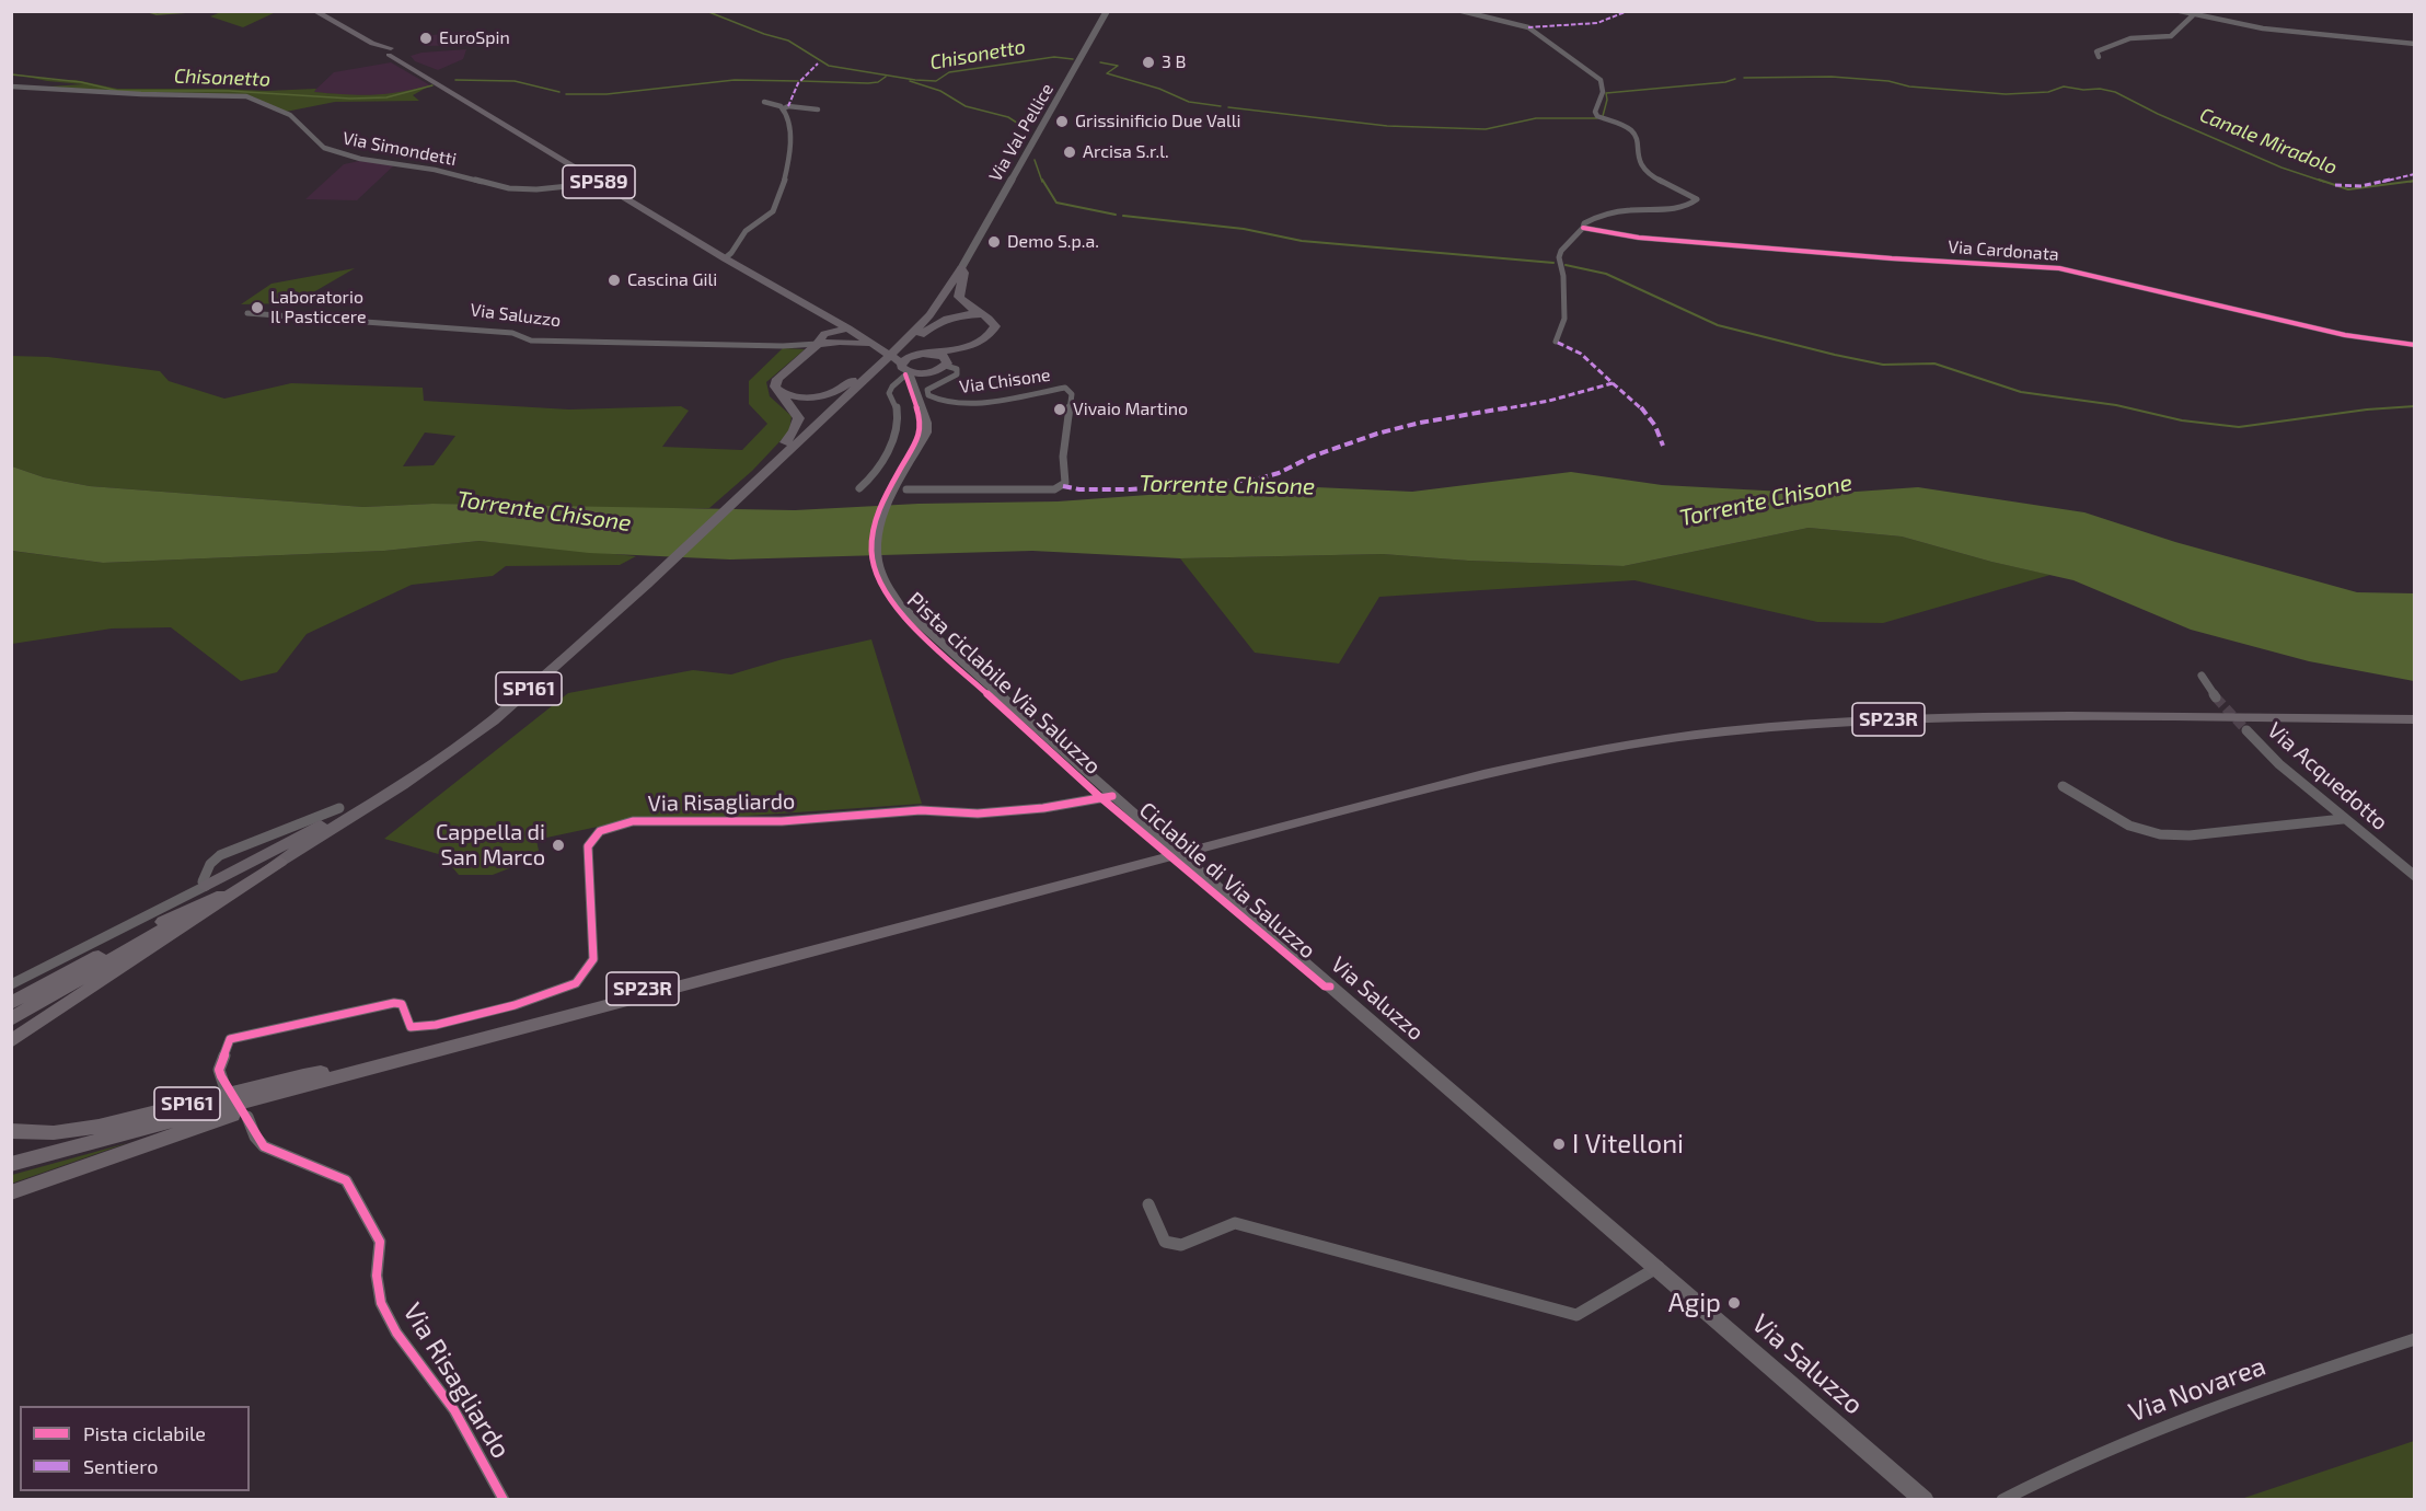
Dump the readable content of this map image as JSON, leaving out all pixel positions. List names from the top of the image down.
{
  "streets": {
    "highway": ["SP161", "SP23R"],
    "main road": ["SP589", "Via Saluzzo"],
    "street": [
      "Via Val Pellice",
      "Via Simondetti",
      "Via Cardonata",
      "Via Chisone",
      "Via Acquedotto",
      "Via Risagliardo",
      "Via Novarea"
    ],
    "cycle path": ["Pista ciclabile Via Saluzzo"]
  },
  "crossings": [
    ["Via Simondetti", "SP589"],
    ["SP589", "Via Saluzzo"],
    ["SP589", "SP161"],
    ["Via Saluzzo", "Via Risagliardo"],
    ["SP161", "SP23R"],
    ["SP23R", "Via Acquedotto"]
  ],
  "water": ["Chisonetto", "Canale Miradolo", "Torrente Chisone"],
  "places": [
    "EuroSpin",
    "3 B",
    "Grissinificio Due Valli",
    "Arcisa S.r.l.",
    "Demo S.p.a.",
    "Cascina Gili",
    "Laboratorio Il Pasticcere",
    "Vivaio Martino",
    "Cappella di San Marco",
    "I Vitelloni",
    "Agip"
  ],
  "legend": ["Pista ciclabile", "Sentiero"]
}
